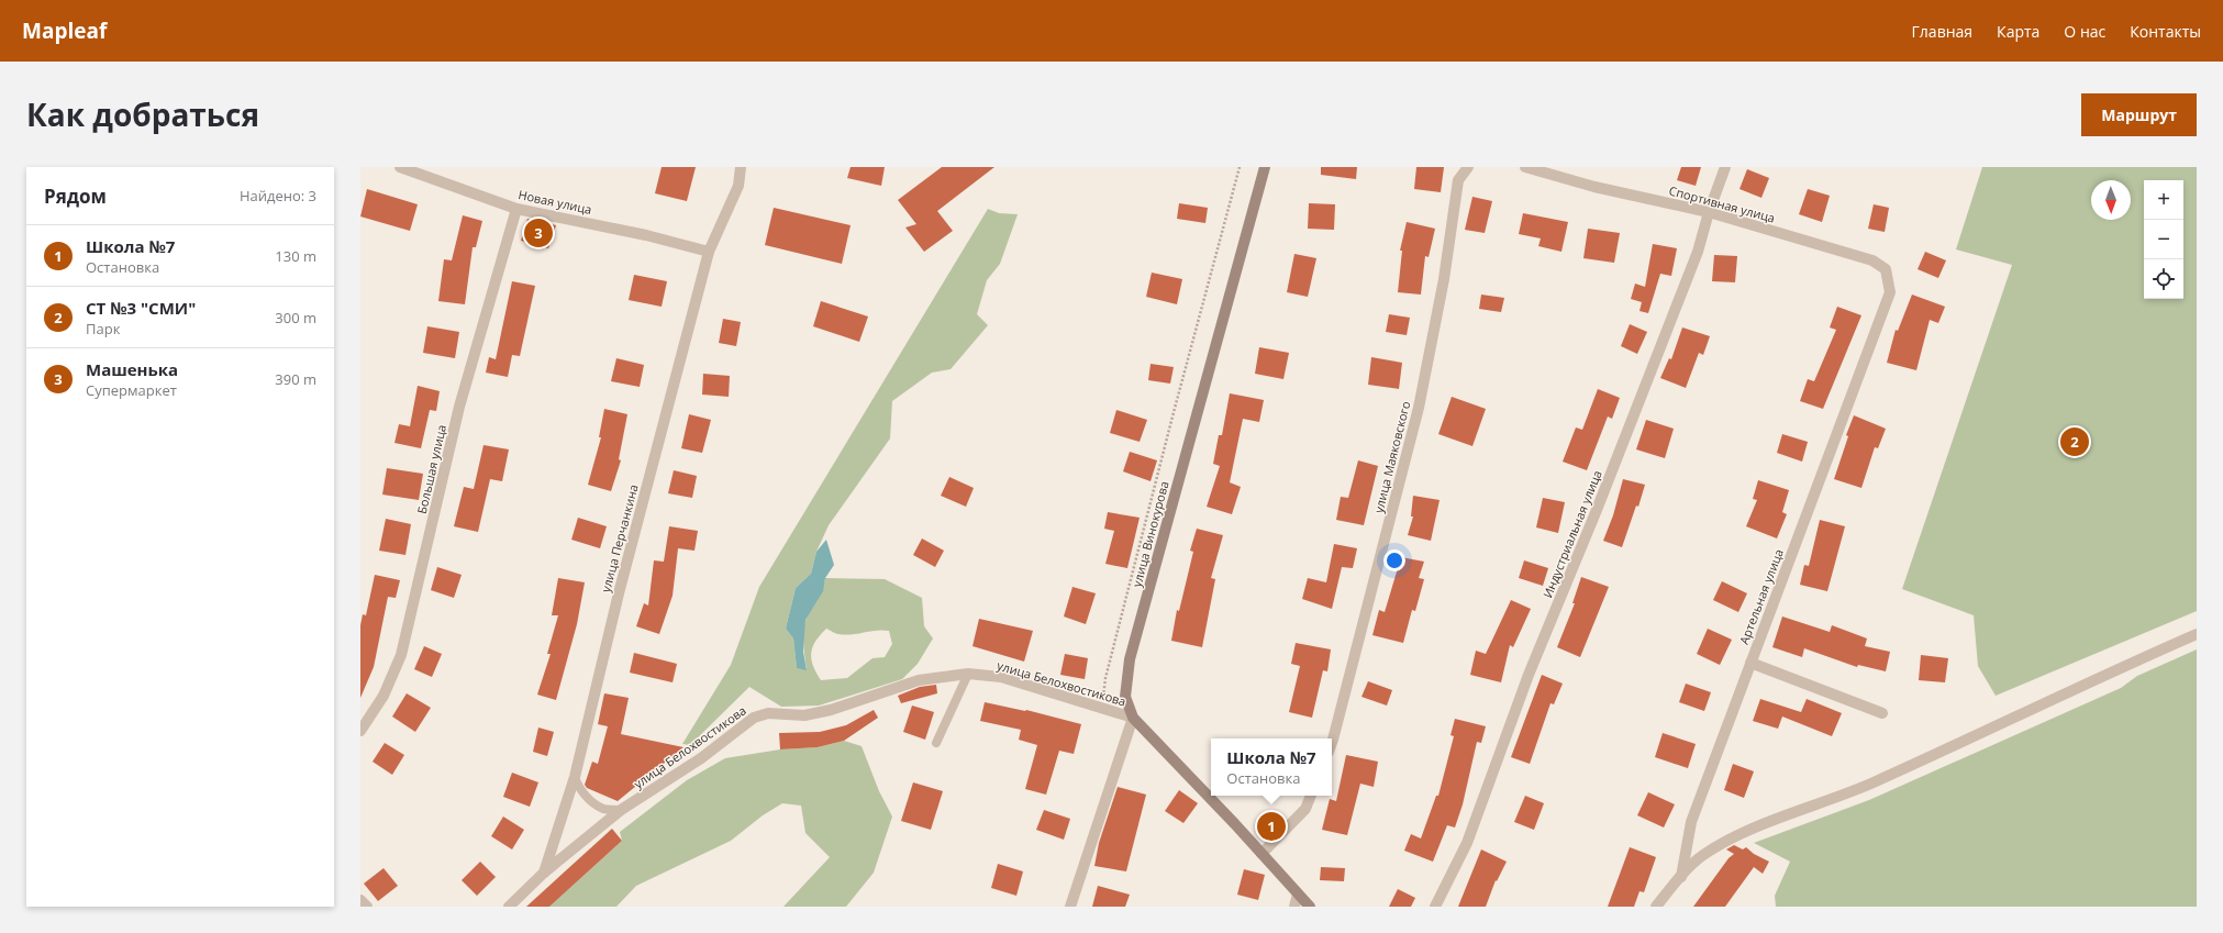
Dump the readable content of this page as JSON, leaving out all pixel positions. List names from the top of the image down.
{
  "streets": {
    "main road": ["улица Винокурова", "улица Белохвостикова"],
    "street": [
      "Новая улица",
      "Спортивная улица",
      "улица Маяковского",
      "Большая улица",
      "Индустриальная улица",
      "улица Перчанкина",
      "Артельная улица"
    ]
  },
  "crossings": [
    ["Новая улица", "Большая улица"],
    ["Новая улица", "улица Перчанкина"],
    ["Спортивная улица", "Индустриальная улица"],
    ["Спортивная улица", "Артельная улица"],
    ["улица Винокурова", "улица Белохвостикова"],
    ["улица Перчанкина", "улица Белохвостикова"]
  ],
  "north": "bottom",
  "page": {
    "header": "Mapleaf",
    "nav": [
      "Главная",
      "Карта",
      "О нас",
      "Контакты"
    ],
    "title": "Как добраться",
    "buttons": "Маршрут",
    "heading": ["Рядом", "Найдено: 3"],
    "map_buttons": ["+", "−"],
    "pins": ["3", "2", "1"],
    "list": [
      {
        "mark": "1",
        "name": "Школа №7",
        "note": "Остановка",
        "value": "130 m"
      },
      {
        "mark": "2",
        "name": "СТ №3 \"СМИ\"",
        "note": "Парк",
        "value": "300 m"
      },
      {
        "mark": "3",
        "name": "Машенька",
        "note": "Супермаркет",
        "value": "390 m"
      }
    ],
    "popup": ["Школа №7", "Остановка"]
  }
}
